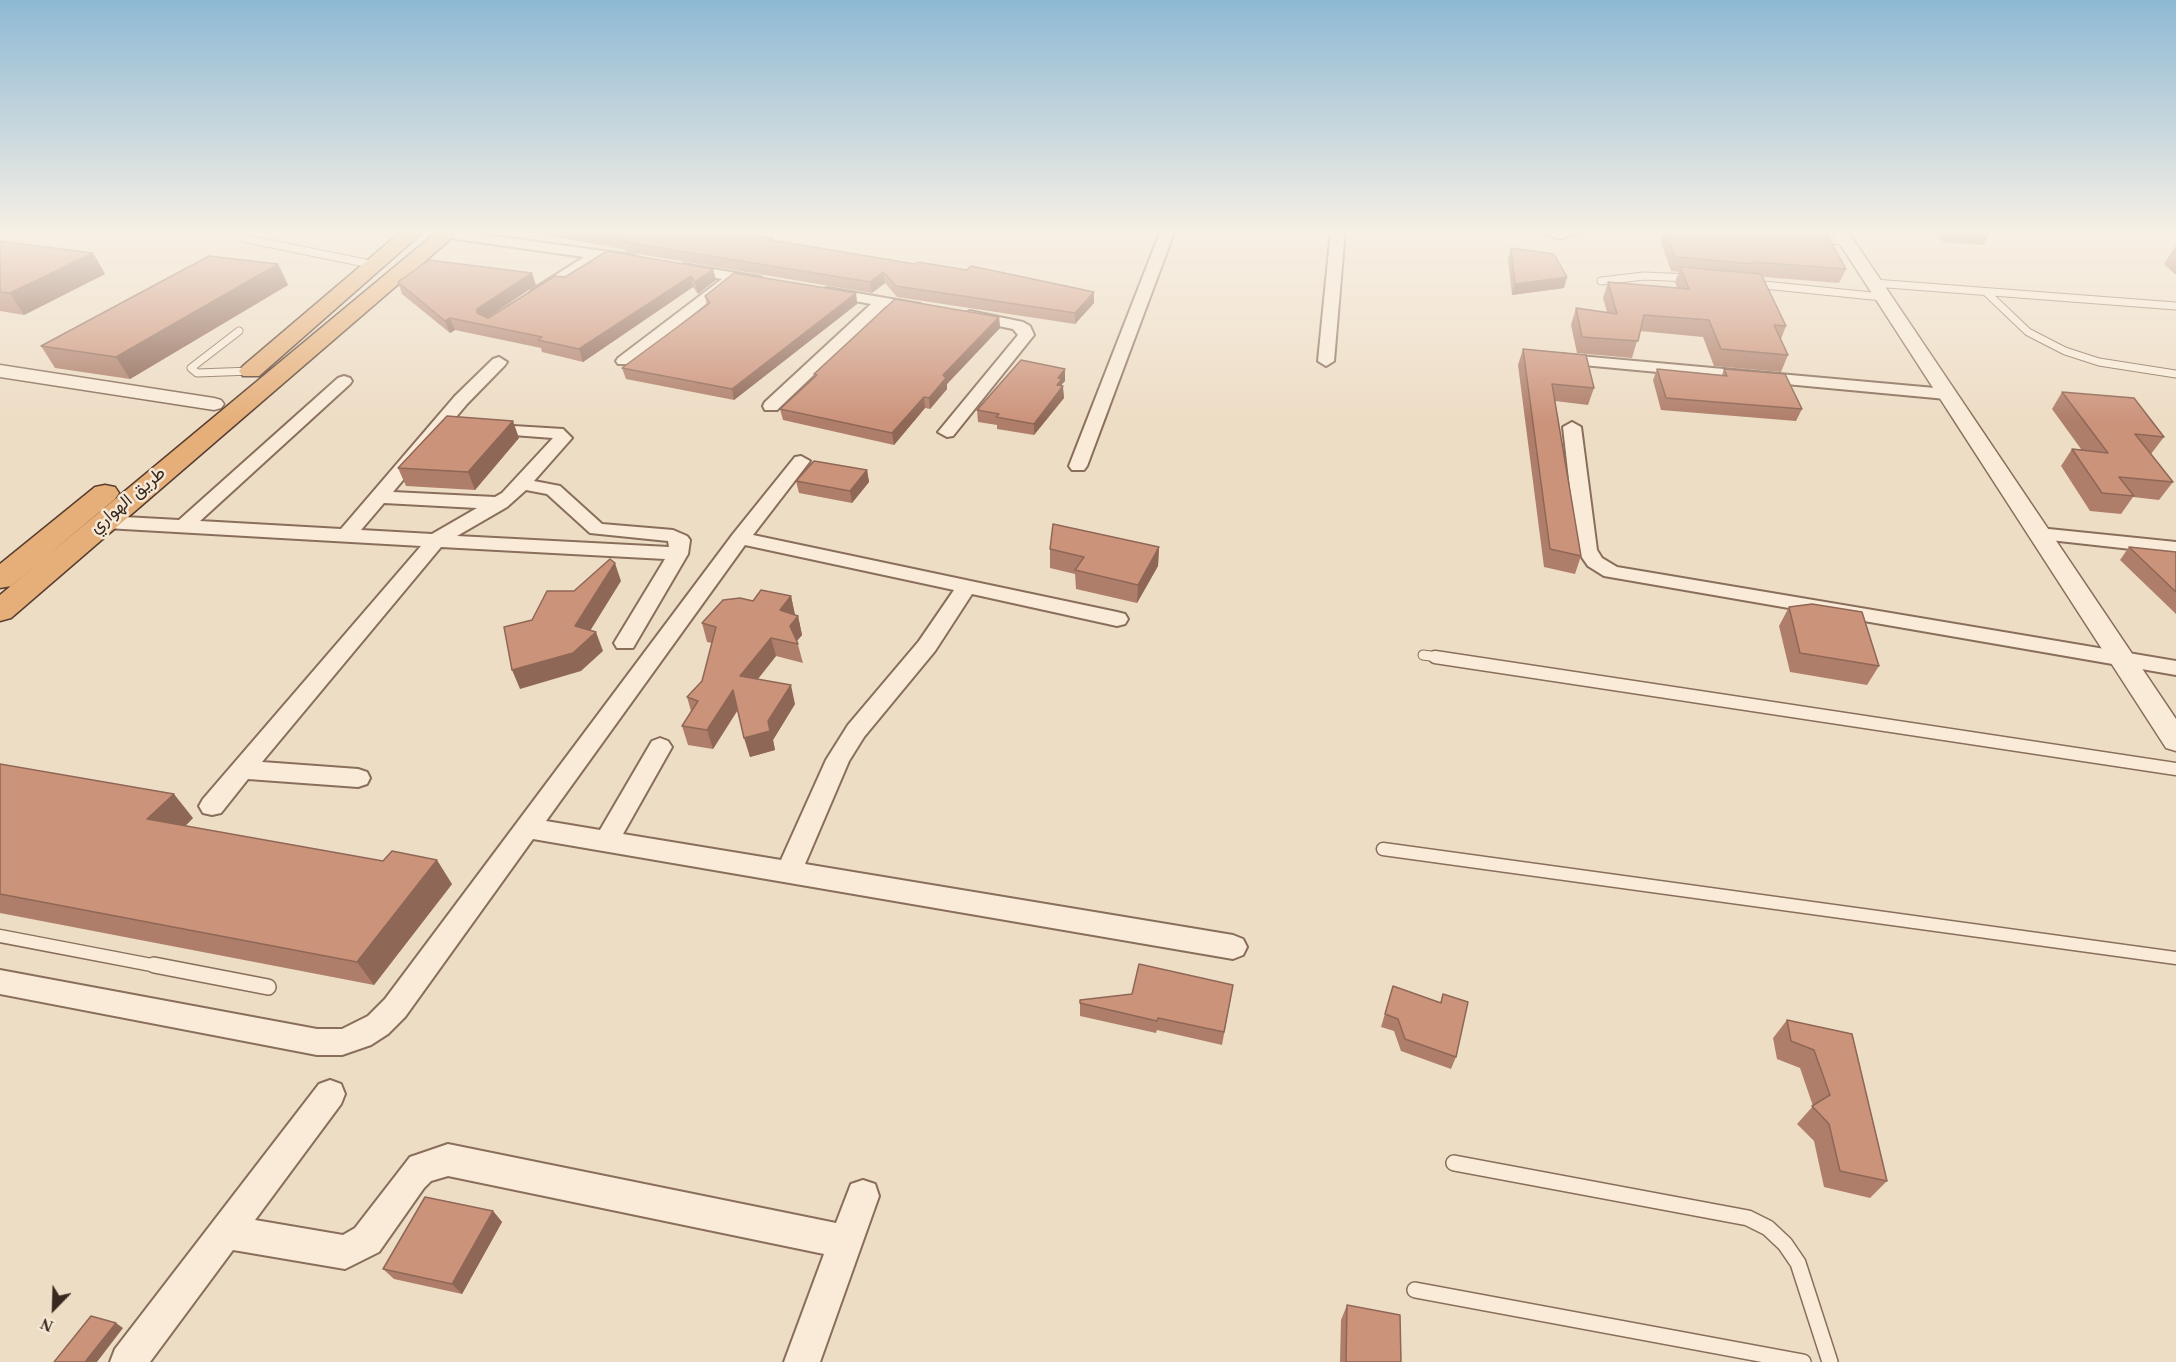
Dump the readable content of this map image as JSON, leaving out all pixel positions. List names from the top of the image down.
{
  "streets": {
    "highway": ["طريق الهواري"]
  },
  "north": "bottom left"
}
